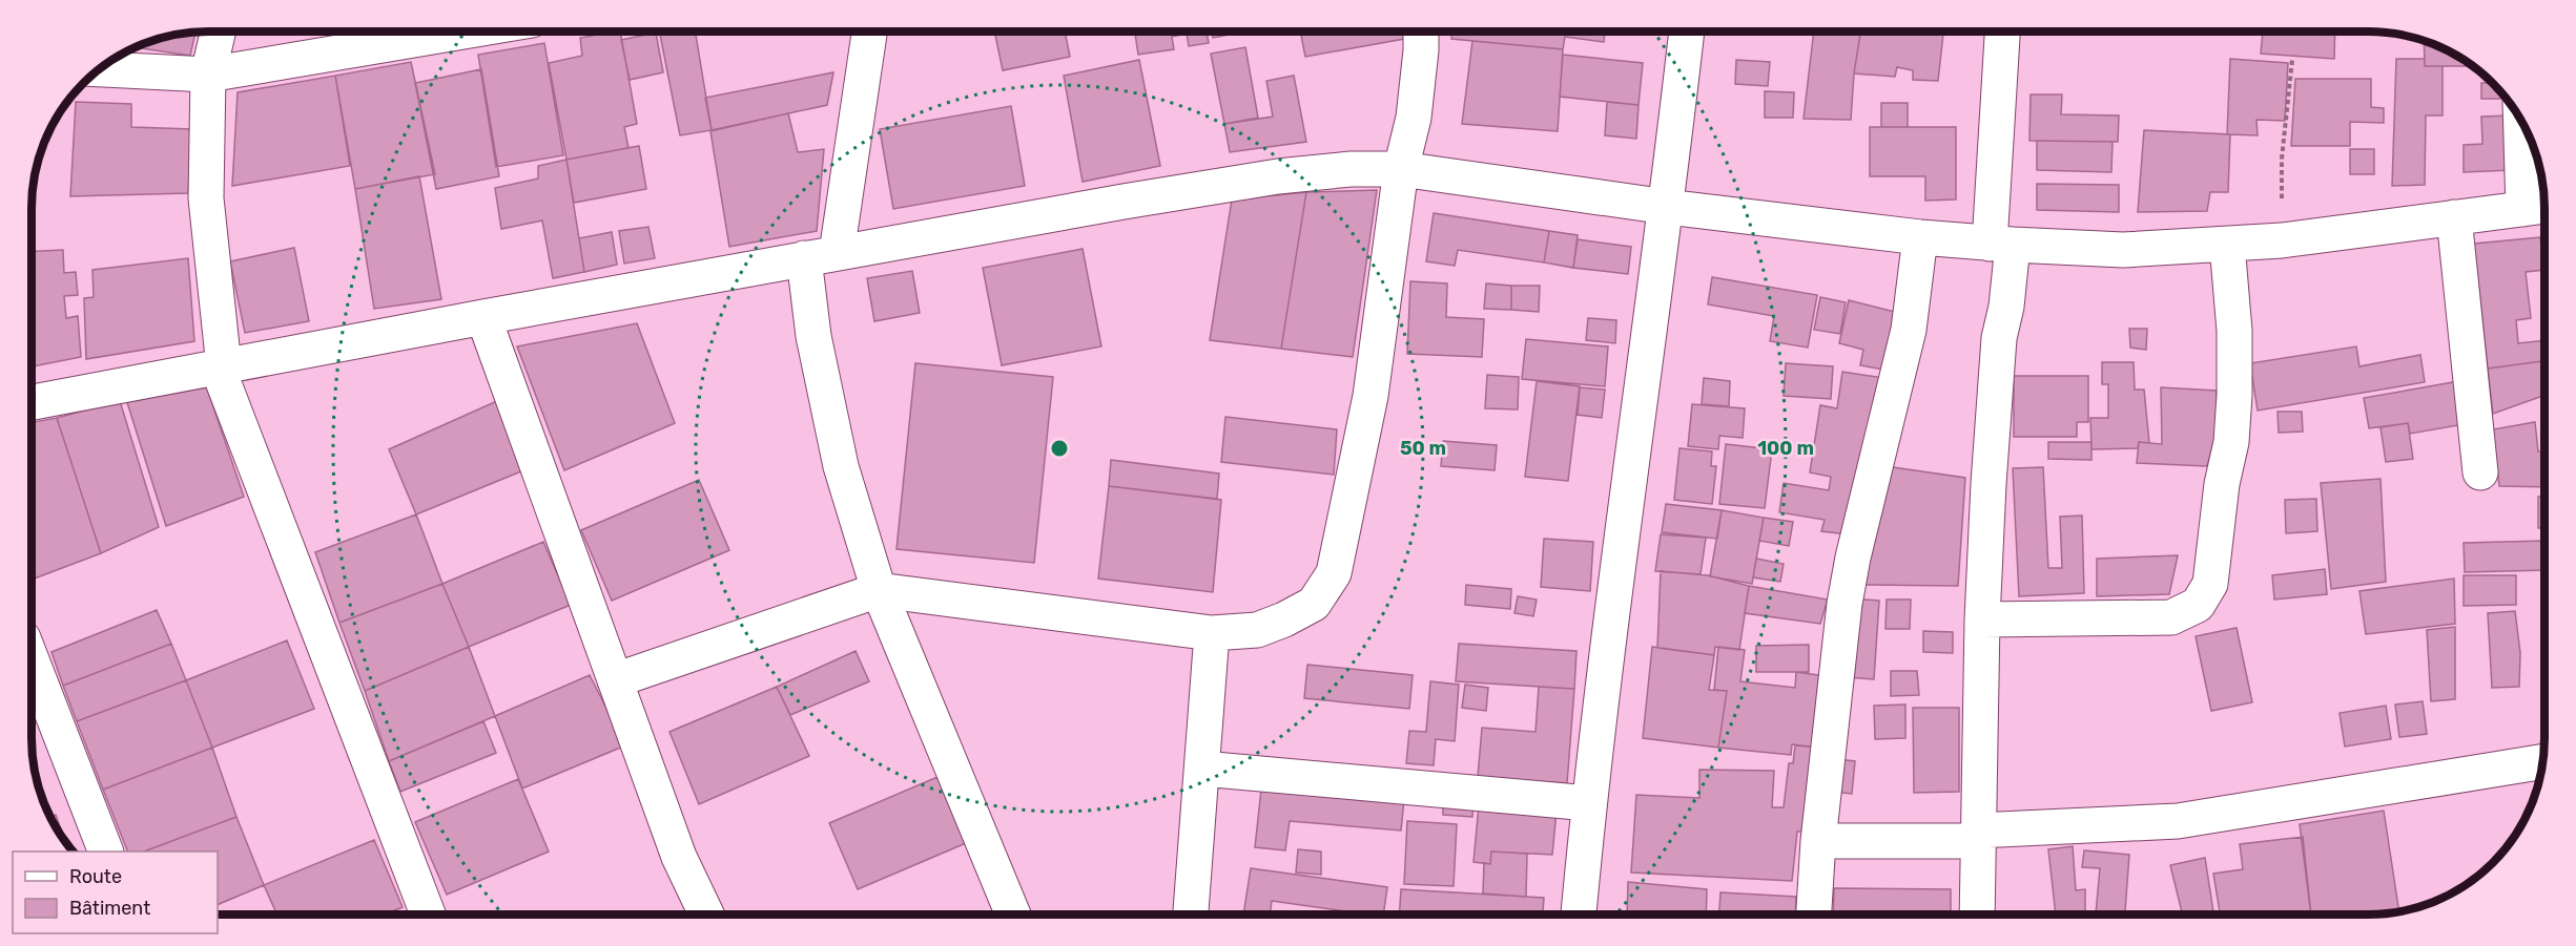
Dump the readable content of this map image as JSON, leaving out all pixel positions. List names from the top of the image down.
{
  "legend": ["Route", "Bâtiment"],
  "rings": ["50 m", "100 m"]
}
